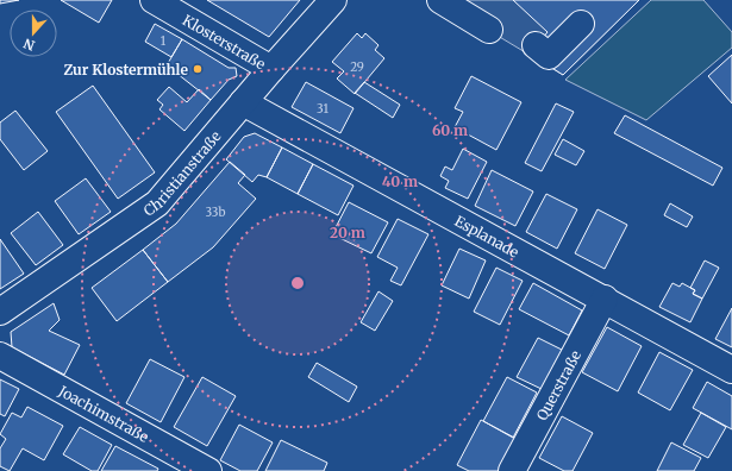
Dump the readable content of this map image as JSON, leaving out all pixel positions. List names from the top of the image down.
{
  "streets": {
    "street": [
      "Klosterstraße",
      "Christianstraße",
      "Esplanade",
      "Querstraße",
      "Joachimstraße"
    ]
  },
  "crossings": [
    ["Klosterstraße", "Christianstraße"],
    ["Christianstraße", "Esplanade"],
    ["Esplanade", "Querstraße"]
  ],
  "places": ["Zur Klostermühle"],
  "house_numbers": [
    "1",
    "29",
    "31",
    "33b"
  ],
  "north": "bottom",
  "rings": ["60 m", "40 m", "20 m"]
}
